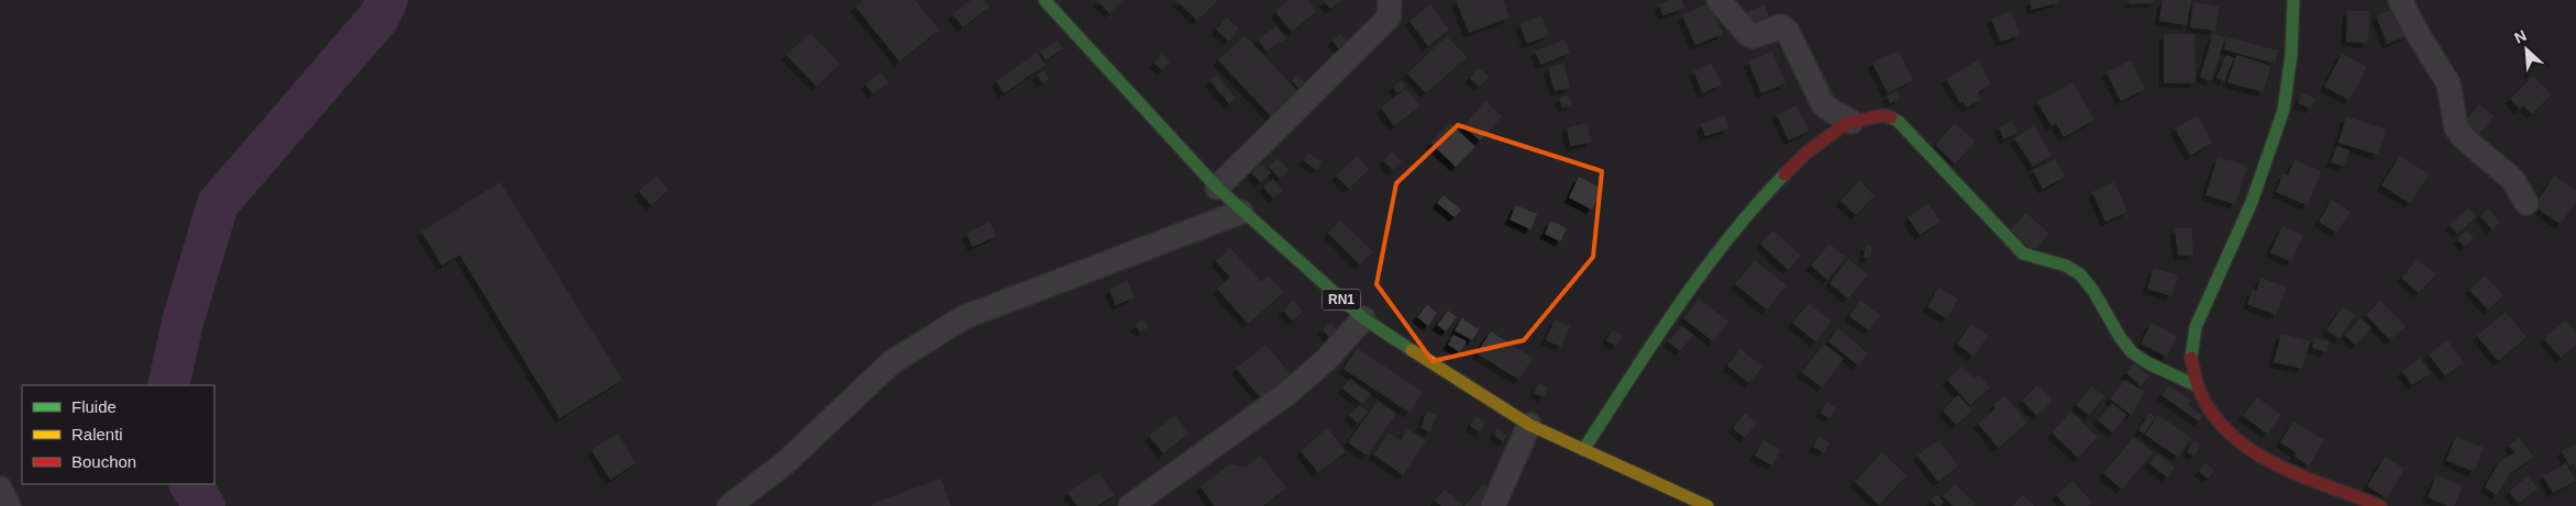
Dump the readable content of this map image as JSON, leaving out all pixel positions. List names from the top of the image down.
{
  "streets": {
    "main road": ["RN1"]
  },
  "legend": ["Fluide", "Ralenti", "Bouchon"],
  "north": "top left"
}
